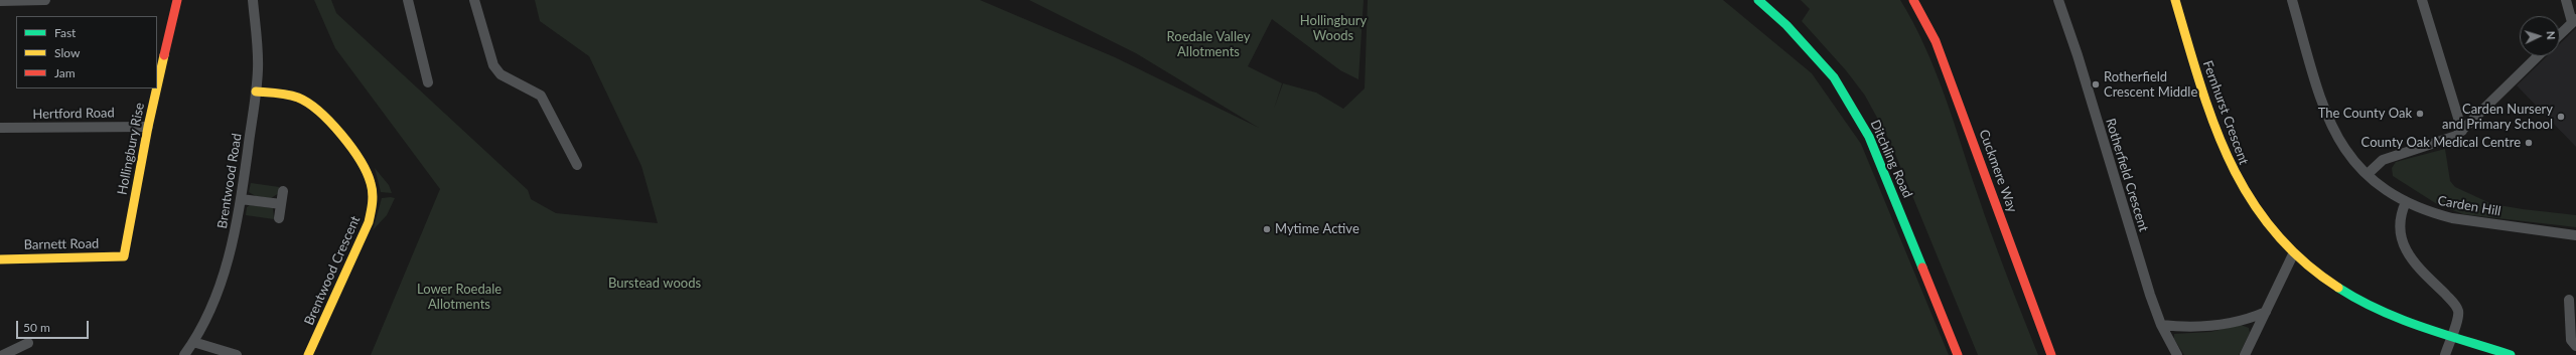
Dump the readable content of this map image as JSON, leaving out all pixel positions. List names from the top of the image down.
{
  "streets": {
    "street": [
      "Fernhurst Crescent",
      "Hertford Road",
      "Hollingbury Rise",
      "Ditchling Road",
      "Cuckmere Way",
      "Rotherfield Crescent",
      "Brentwood Road",
      "Carden Hill",
      "Barnett Road",
      "Brentwood Crescent"
    ]
  },
  "crossings": [
    ["Hertford Road", "Hollingbury Rise"],
    ["Hollingbury Rise", "Barnett Road"],
    ["Brentwood Road", "Brentwood Crescent"]
  ],
  "parks": [
    "Hollingbury Woods",
    "Roedale Valley Allotments",
    "Burstead woods",
    "Lower Roedale Allotments"
  ],
  "places": [
    "Rotherfield Crescent Middle",
    "The County Oak",
    "Carden Nursery and Primary School",
    "County Oak Medical Centre",
    "Mytime Active"
  ],
  "legend": ["Fast", "Slow", "Jam"],
  "scale_bar": "50 m",
  "north": "right"
}
